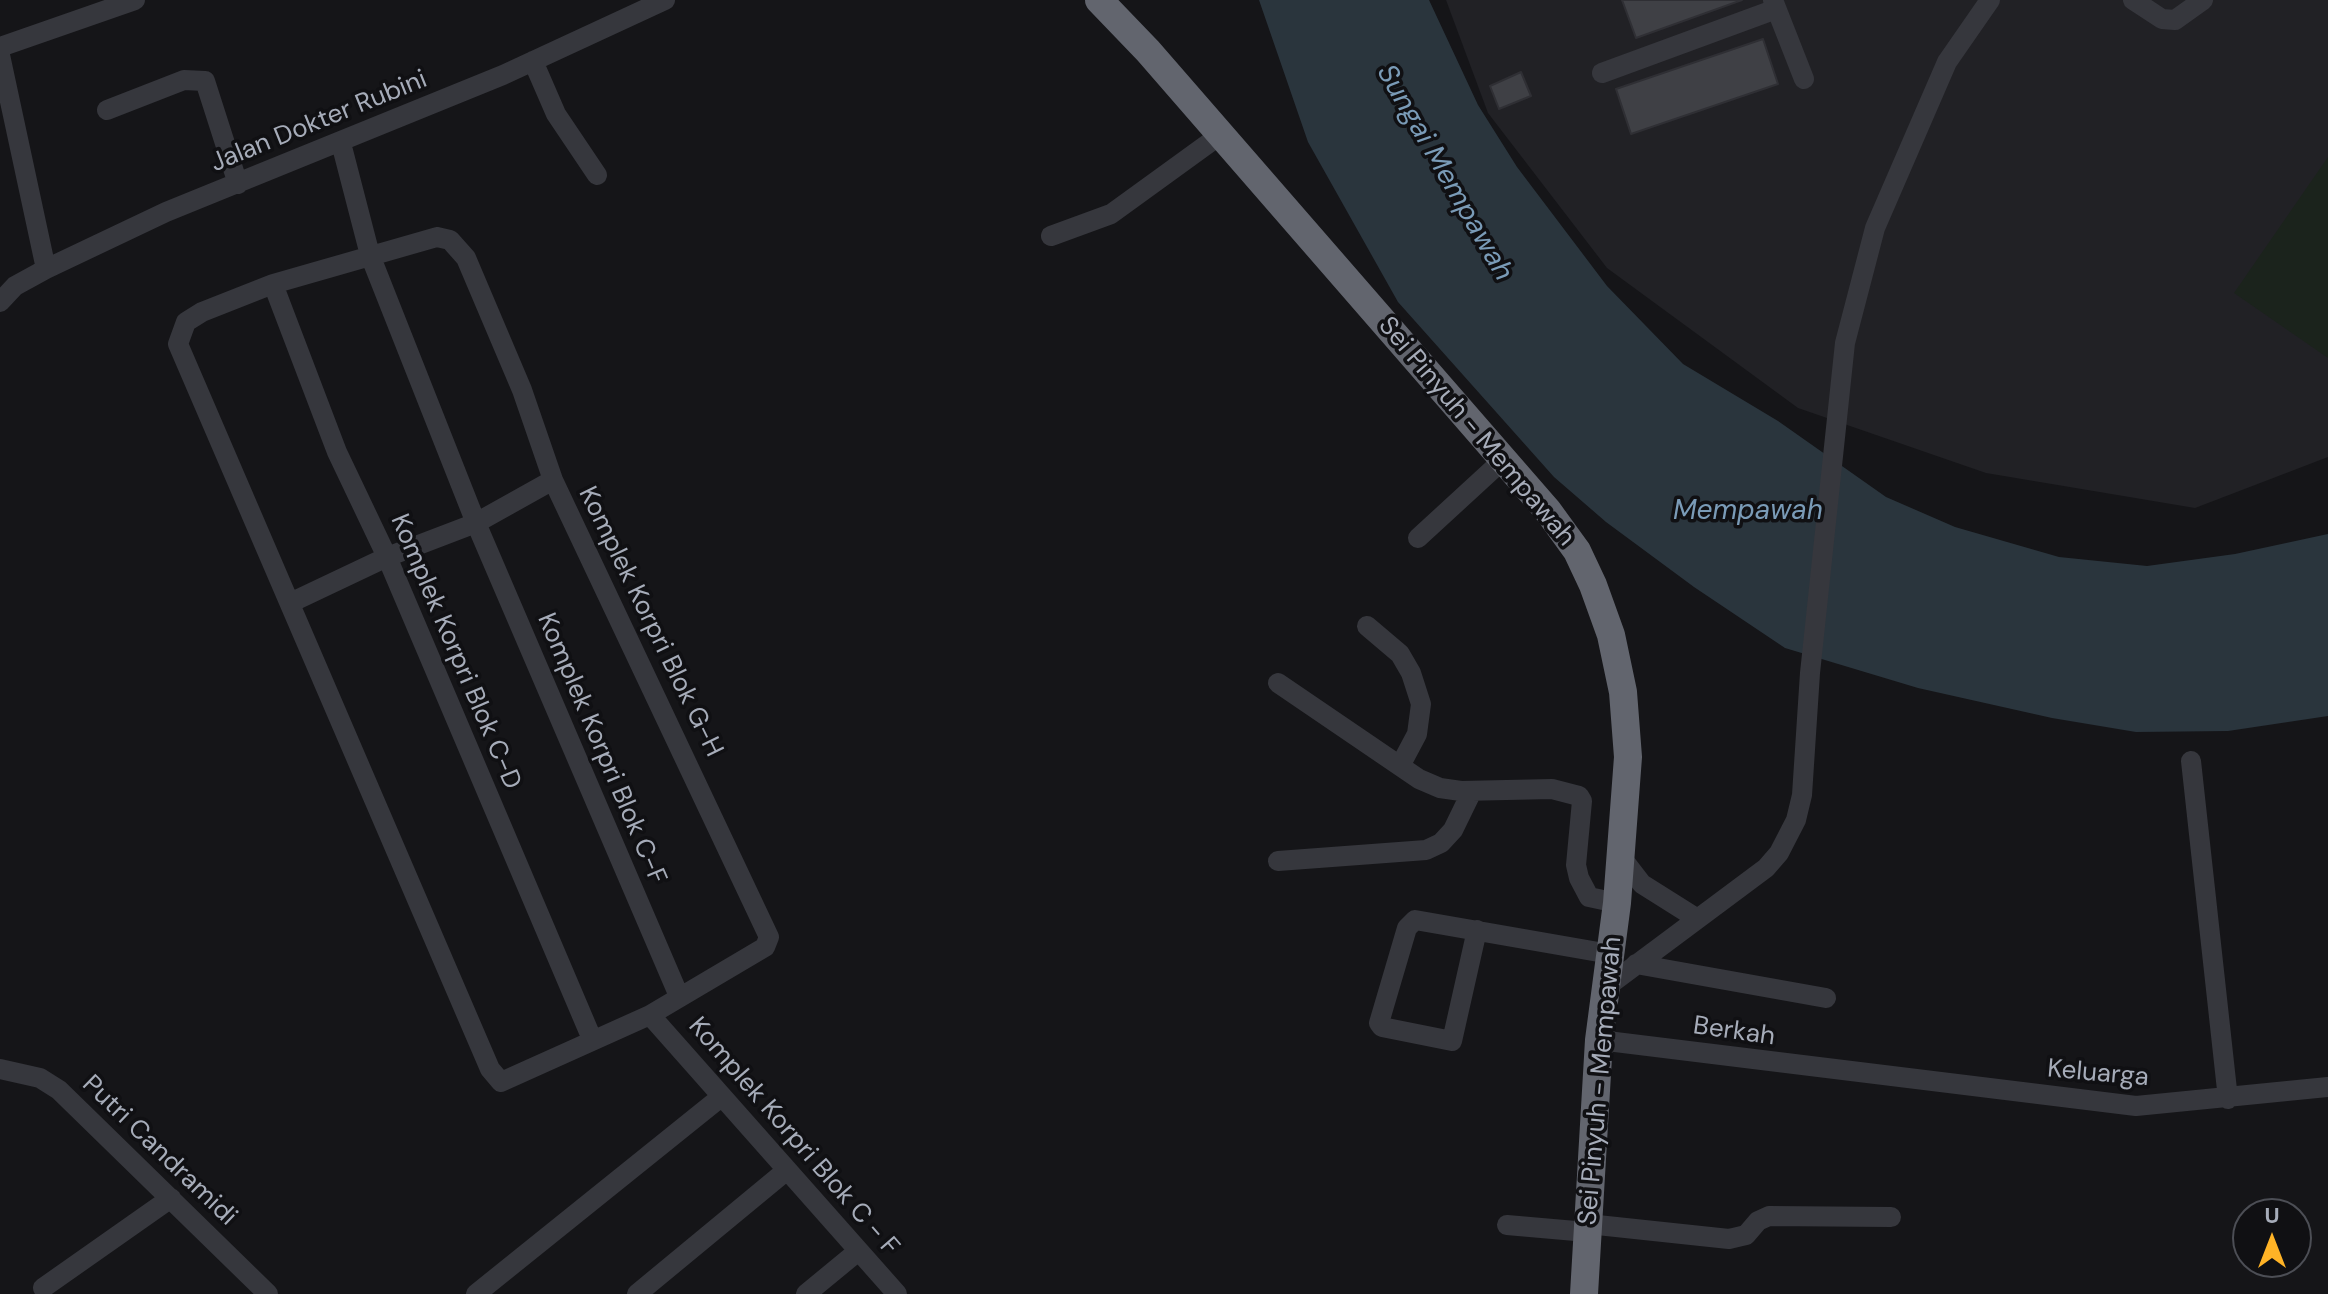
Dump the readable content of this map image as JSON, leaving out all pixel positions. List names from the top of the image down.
{
  "streets": {
    "highway": ["Sei Pinyuh - Mempawah"],
    "street": [
      "Jalan Dokter Rubini",
      "Komplek Korpri Blok G-H",
      "Komplek Korpri Blok C-D",
      "Komplek Korpri Blok C-F",
      "Berkah",
      "Keluarga",
      "Komplek Korpri Blok C - F",
      "Putri Candramidi"
    ]
  },
  "crossings": [
    ["Jalan Dokter Rubini", "Komplek Korpri Blok C-F"],
    ["Sei Pinyuh - Mempawah", "Berkah"],
    ["Komplek Korpri Blok G-H", "Komplek Korpri Blok C-F"],
    ["Berkah", "Keluarga"]
  ],
  "water": ["Sungai Mempawah", "Mempawah"],
  "north": "top"
}
